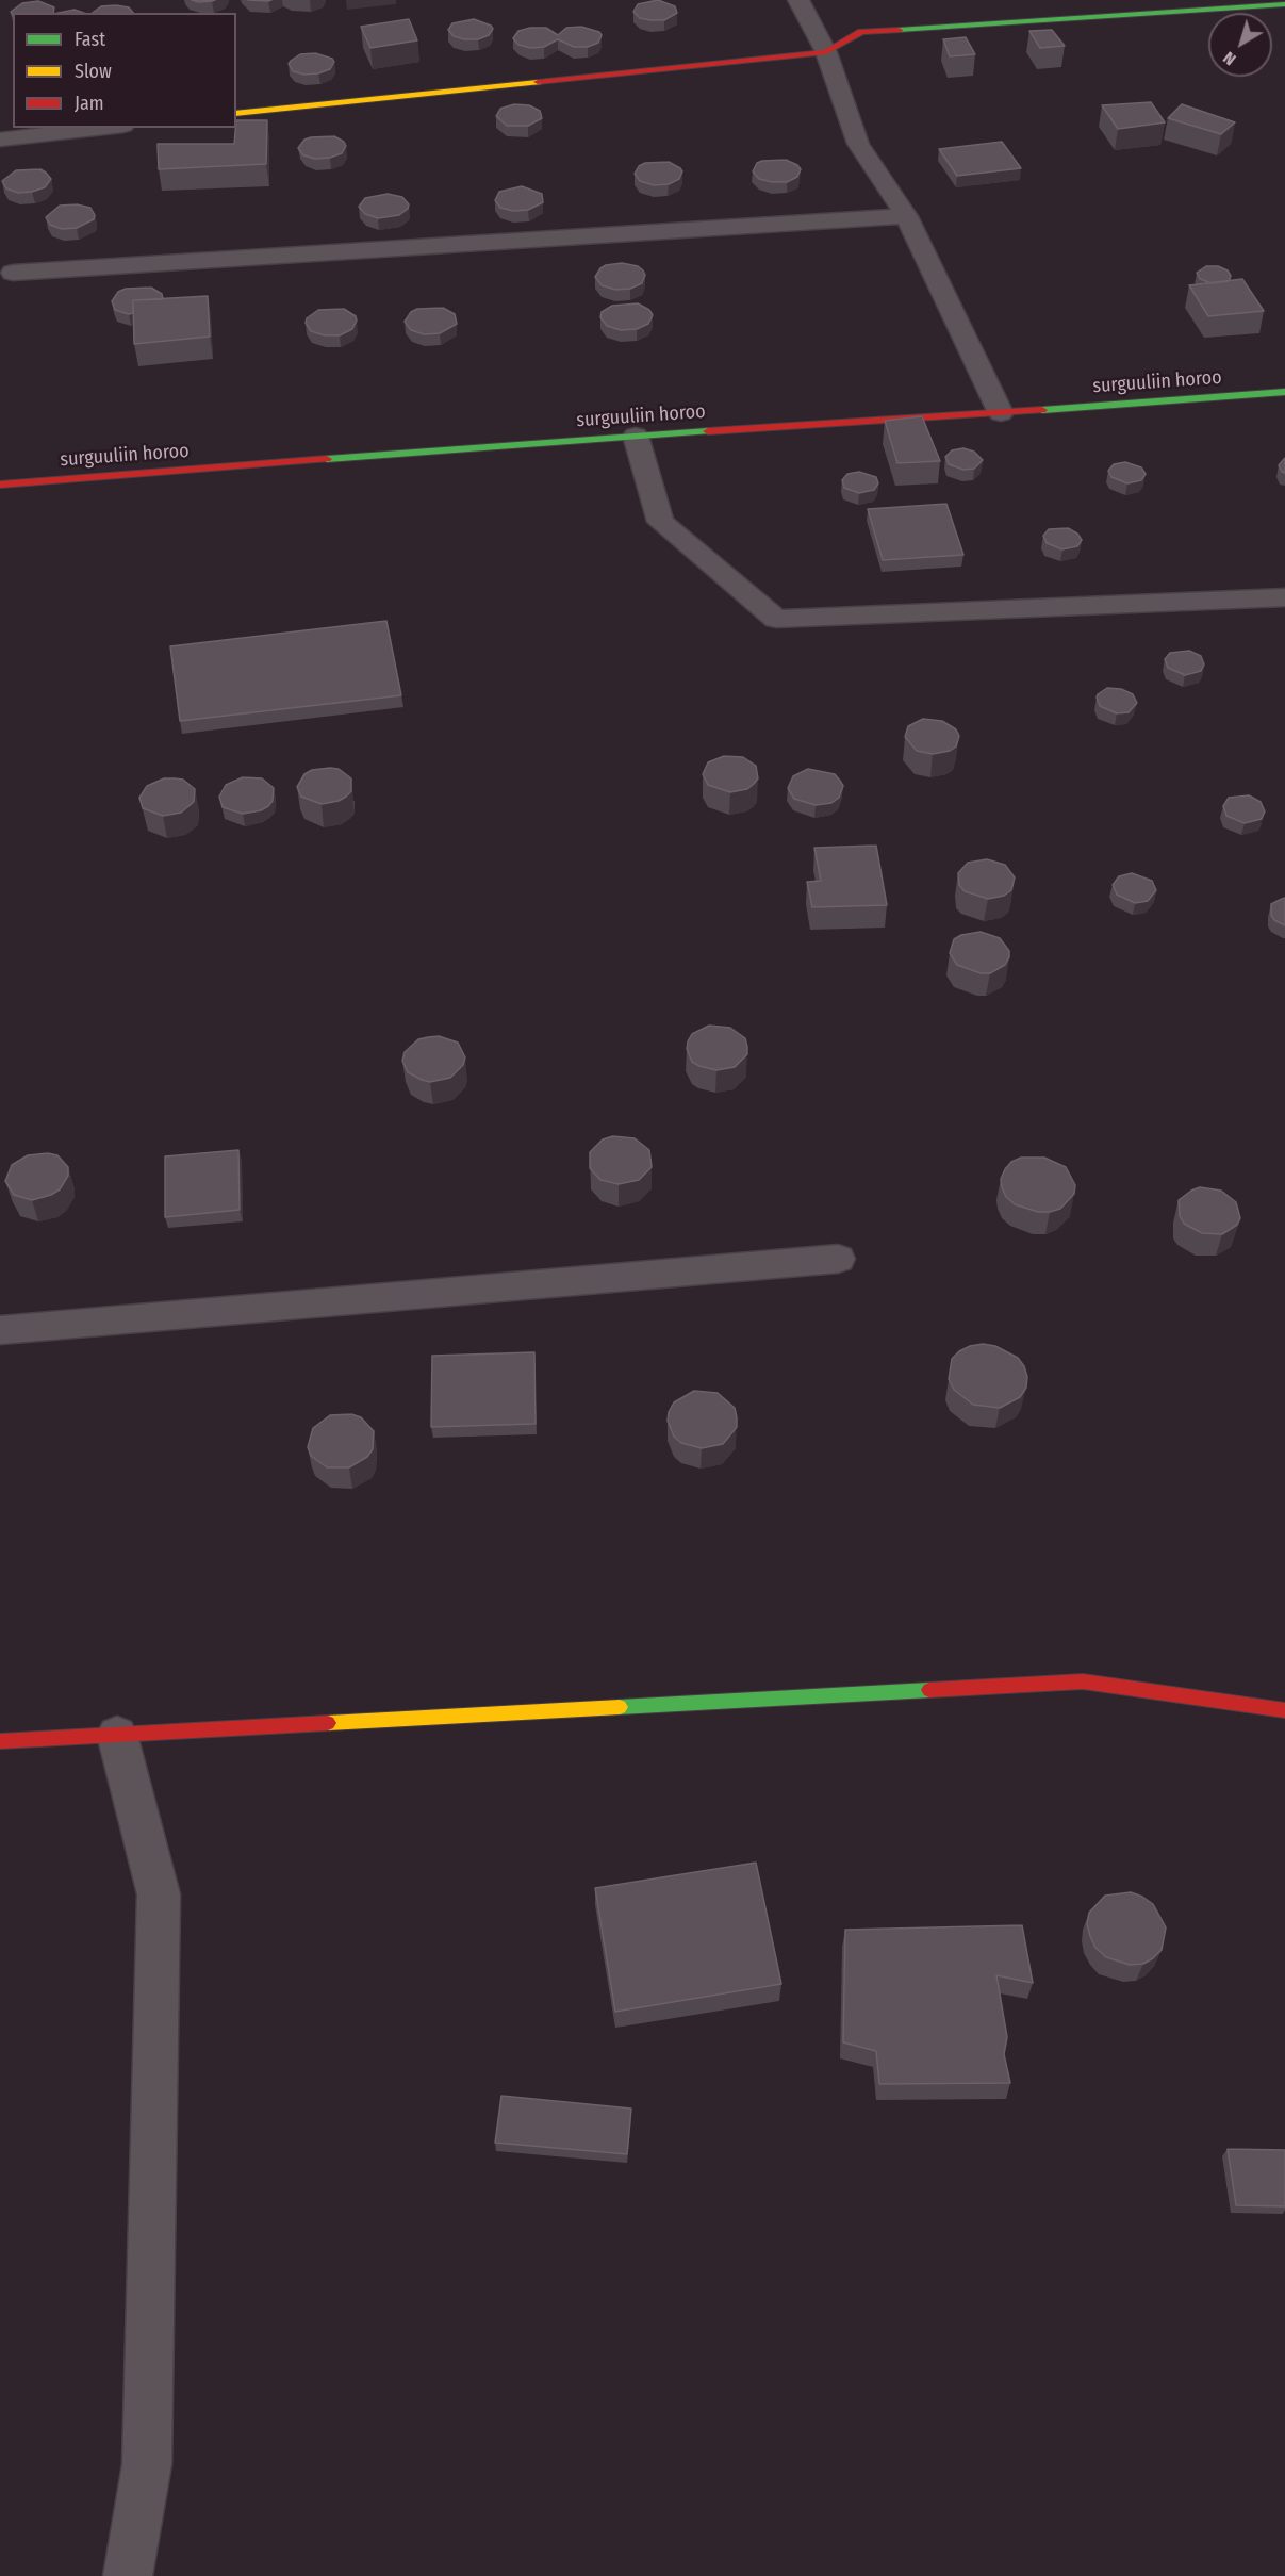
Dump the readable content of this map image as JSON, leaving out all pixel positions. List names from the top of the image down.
{
  "streets": {
    "street": ["surguuliin horoo"]
  },
  "legend": ["Fast", "Slow", "Jam"],
  "north": "bottom left"
}
